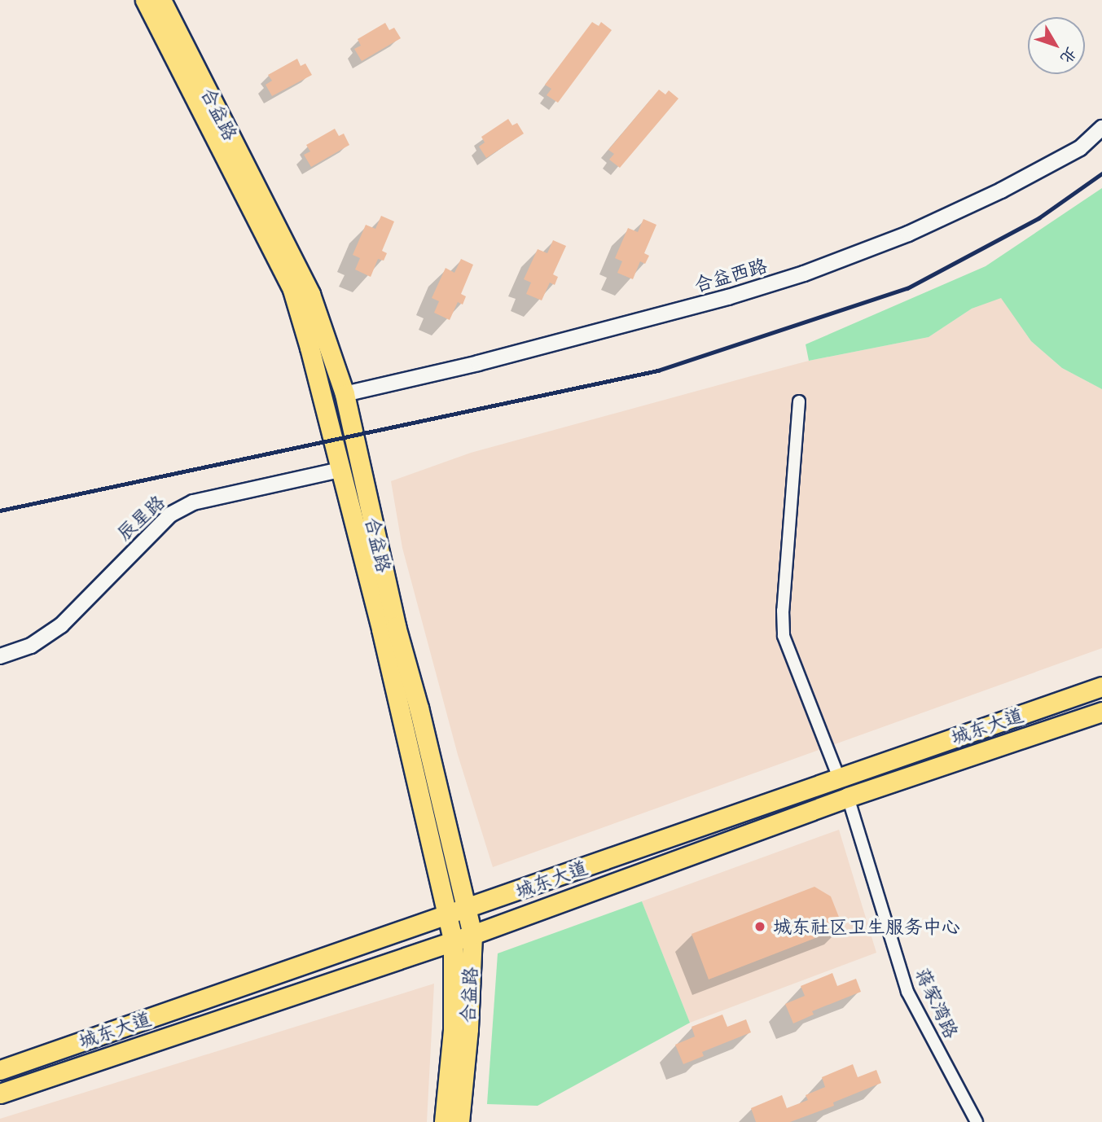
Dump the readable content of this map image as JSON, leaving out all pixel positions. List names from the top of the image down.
{
  "streets": {
    "main road": ["合益路", "城东大道"],
    "street": ["合益西路", "辰星路", "蒋家湾路"]
  },
  "crossings": [
    ["合益路", "合益西路"],
    ["合益路", "辰星路"],
    ["合益路", "城东大道"],
    ["城东大道", "蒋家湾路"]
  ],
  "places": ["城东社区卫生服务中心"],
  "north": "bottom right"
}
